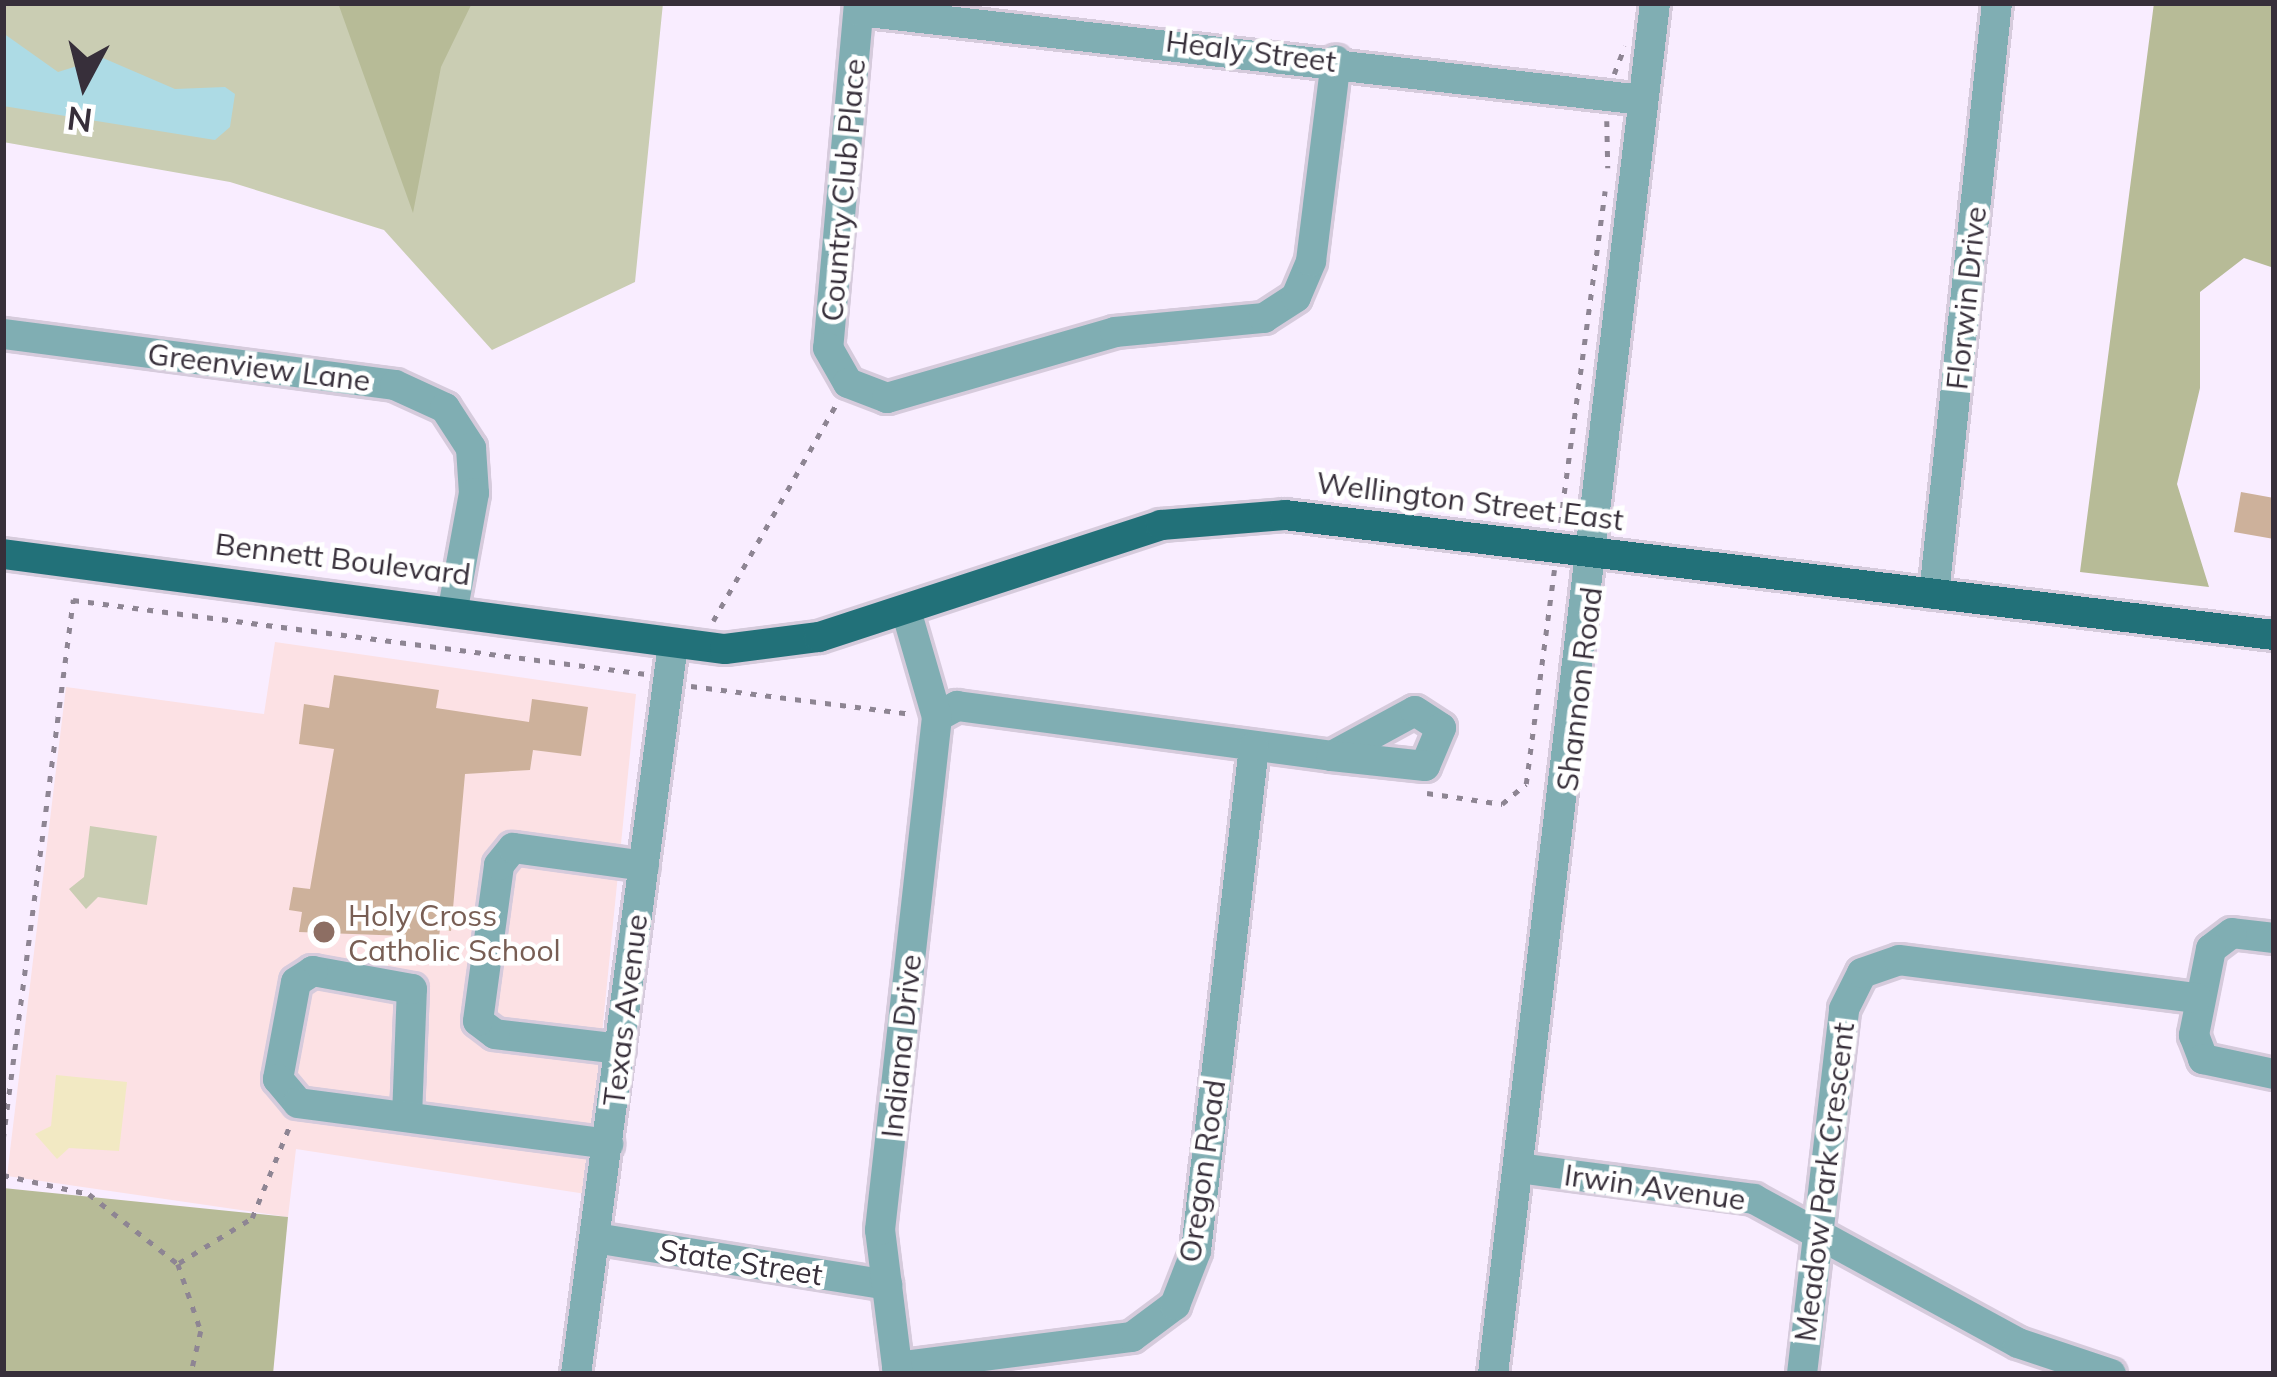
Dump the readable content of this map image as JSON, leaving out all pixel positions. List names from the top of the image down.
{
  "streets": {
    "main road": ["Wellington Street East", "Bennett Boulevard"],
    "street": [
      "Healy Street",
      "Country Club Place",
      "Florwin Drive",
      "Greenview Lane",
      "Shannon Road",
      "Texas Avenue",
      "Indiana Drive",
      "Oregon Road",
      "Meadow Park Crescent",
      "Irwin Avenue",
      "State Street"
    ]
  },
  "crossings": [
    ["Healy Street", "Country Club Place"],
    ["Healy Street", "Shannon Road"],
    ["Florwin Drive", "Wellington Street East"],
    ["Greenview Lane", "Bennett Boulevard"],
    ["Wellington Street East", "Bennett Boulevard"],
    ["Wellington Street East", "Shannon Road"],
    ["Wellington Street East", "Texas Avenue"],
    ["Bennett Boulevard", "Texas Avenue"],
    ["Shannon Road", "Irwin Avenue"],
    ["Texas Avenue", "State Street"],
    ["Indiana Drive", "Oregon Road"],
    ["Indiana Drive", "State Street"],
    ["Meadow Park Crescent", "Irwin Avenue"]
  ],
  "places": ["Holy Cross Catholic School"],
  "north": "bottom"
}
